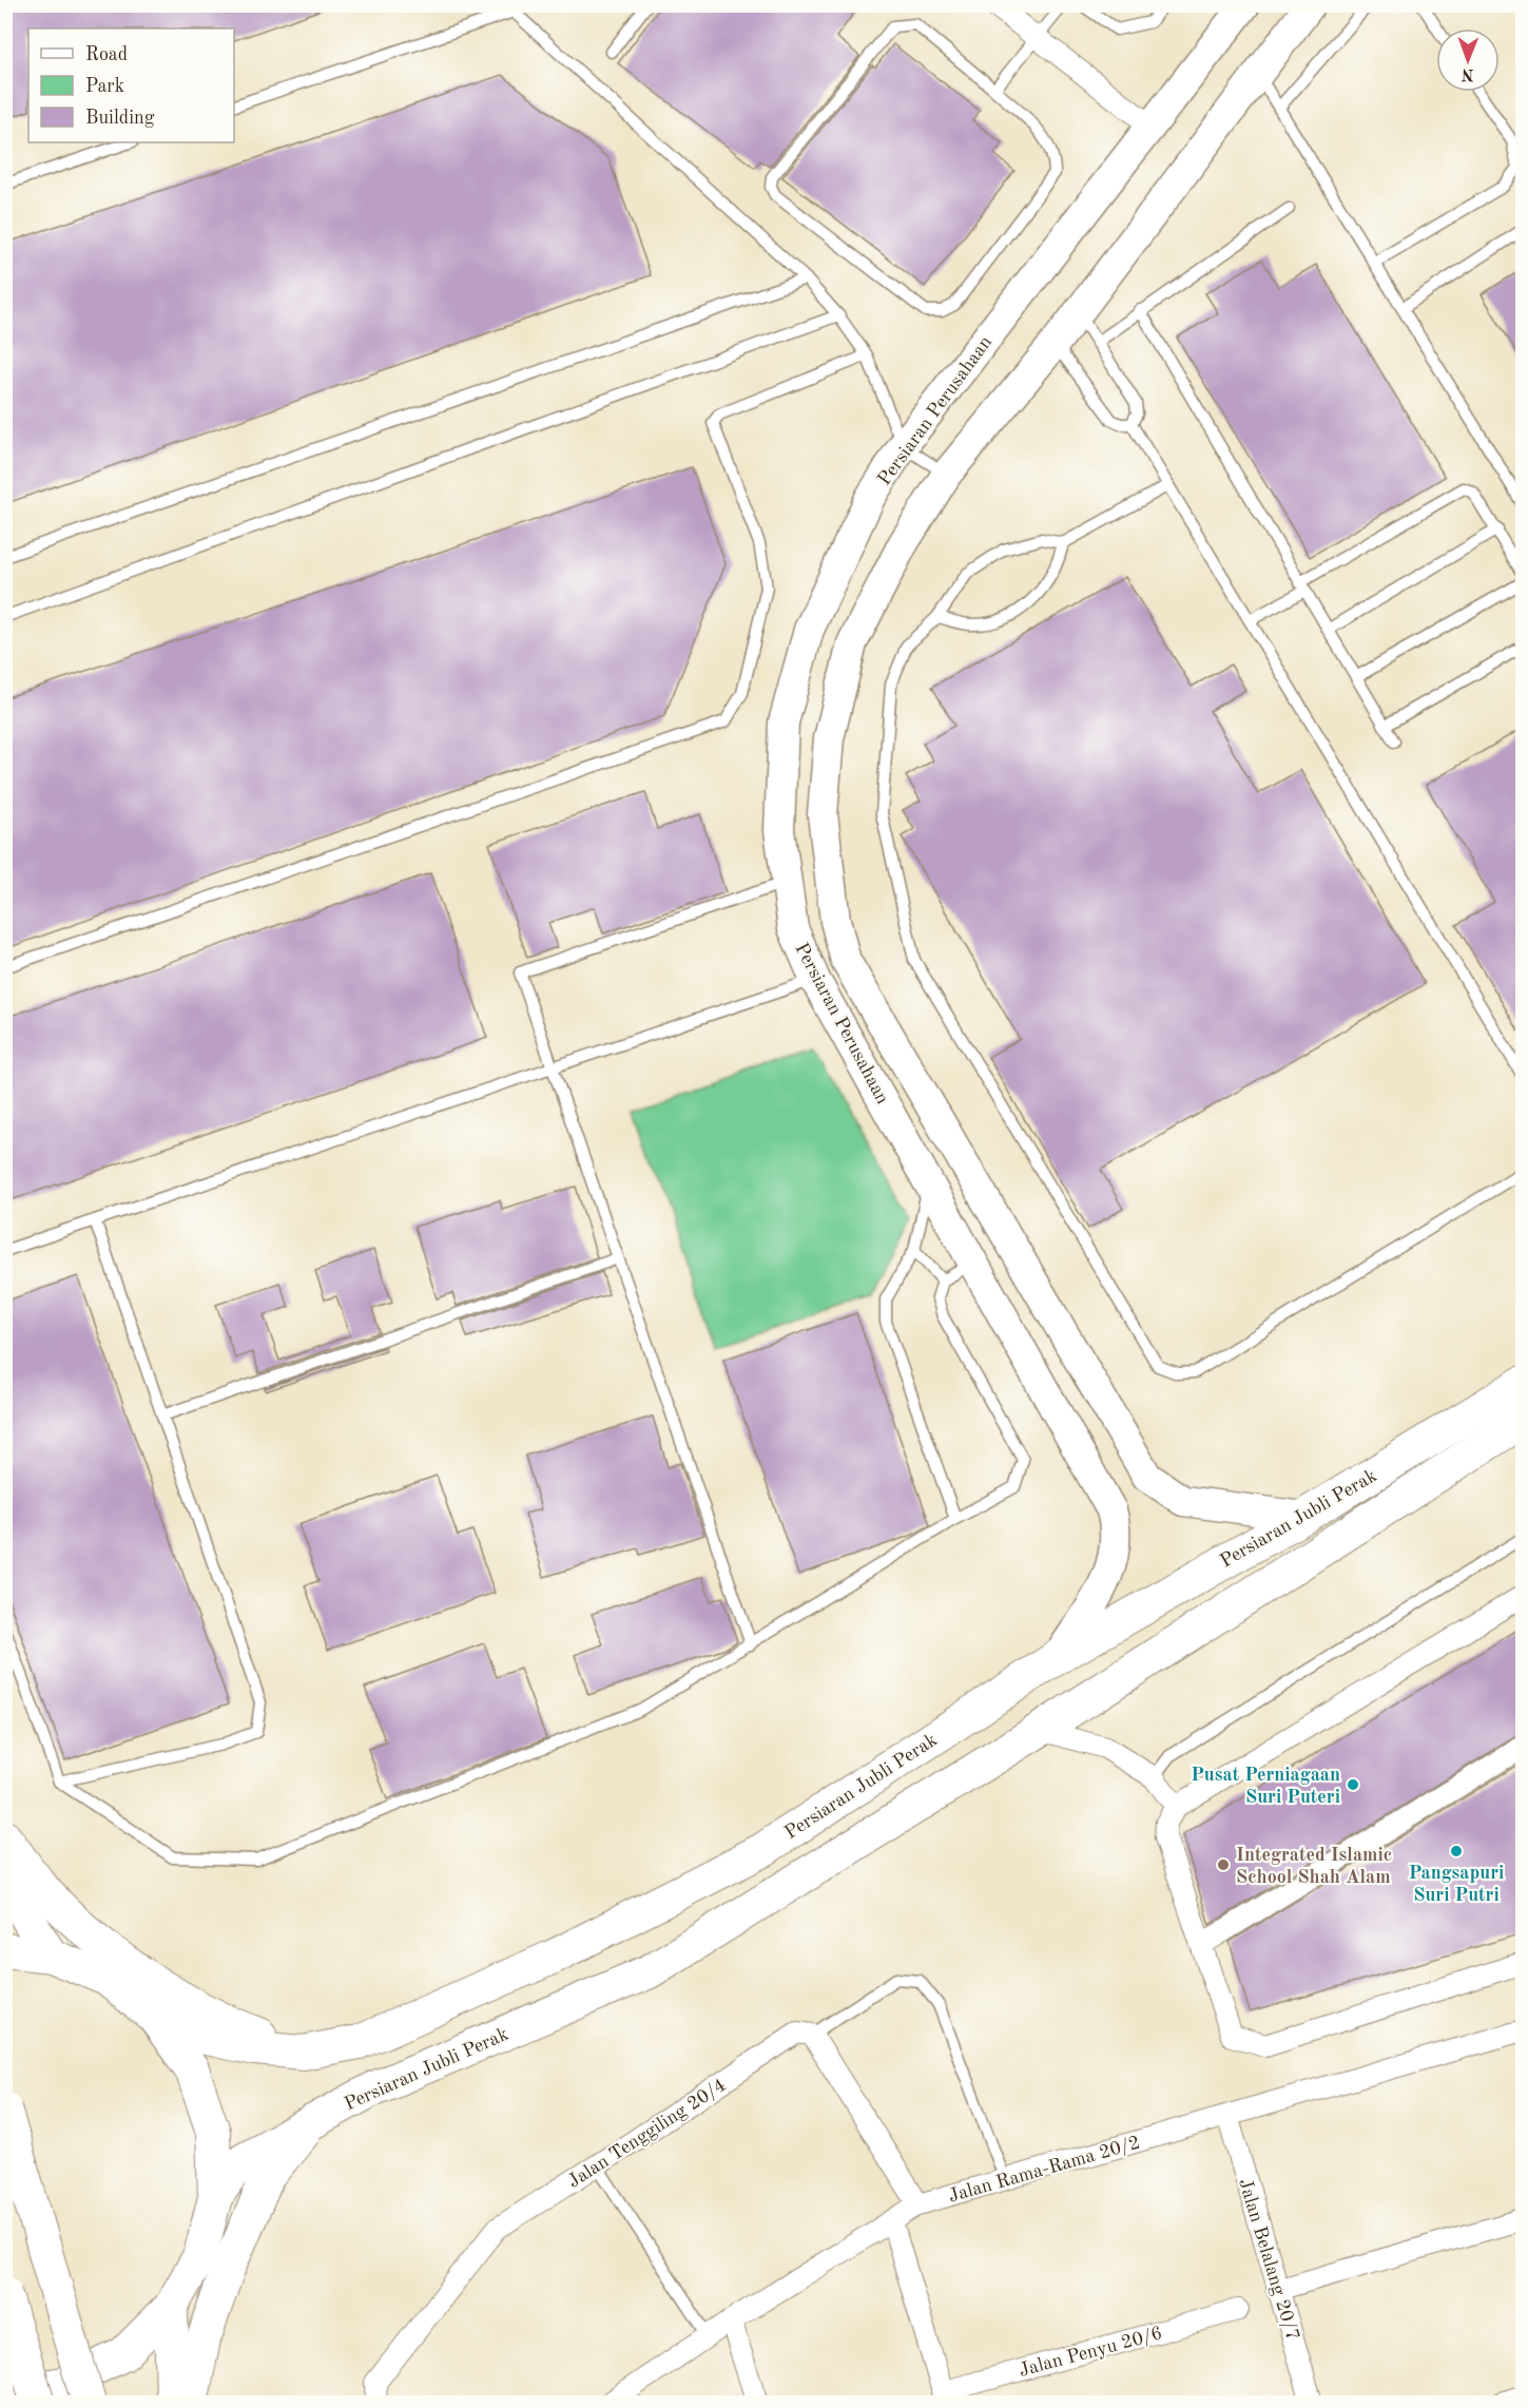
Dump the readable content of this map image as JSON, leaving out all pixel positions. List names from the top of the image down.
{
  "streets": {
    "main road": ["Persiaran Perusahaan", "Persiaran Jubli Perak"],
    "street": [
      "Jalan Tenggiling 20/4",
      "Jalan Rama-Rama 20/2",
      "Jalan Belalang 20/7",
      "Jalan Penyu 20/6"
    ]
  },
  "crossings": [
    ["Persiaran Perusahaan", "Persiaran Jubli Perak"],
    ["Jalan Rama-Rama 20/2", "Jalan Belalang 20/7"]
  ],
  "places": ["Pusat Perniagaan Suri Puteri", "Pangsapuri Suri Putri", "Integrated Islamic School Shah Alam"],
  "legend": ["Road", "Park", "Building"],
  "north": "bottom"
}
